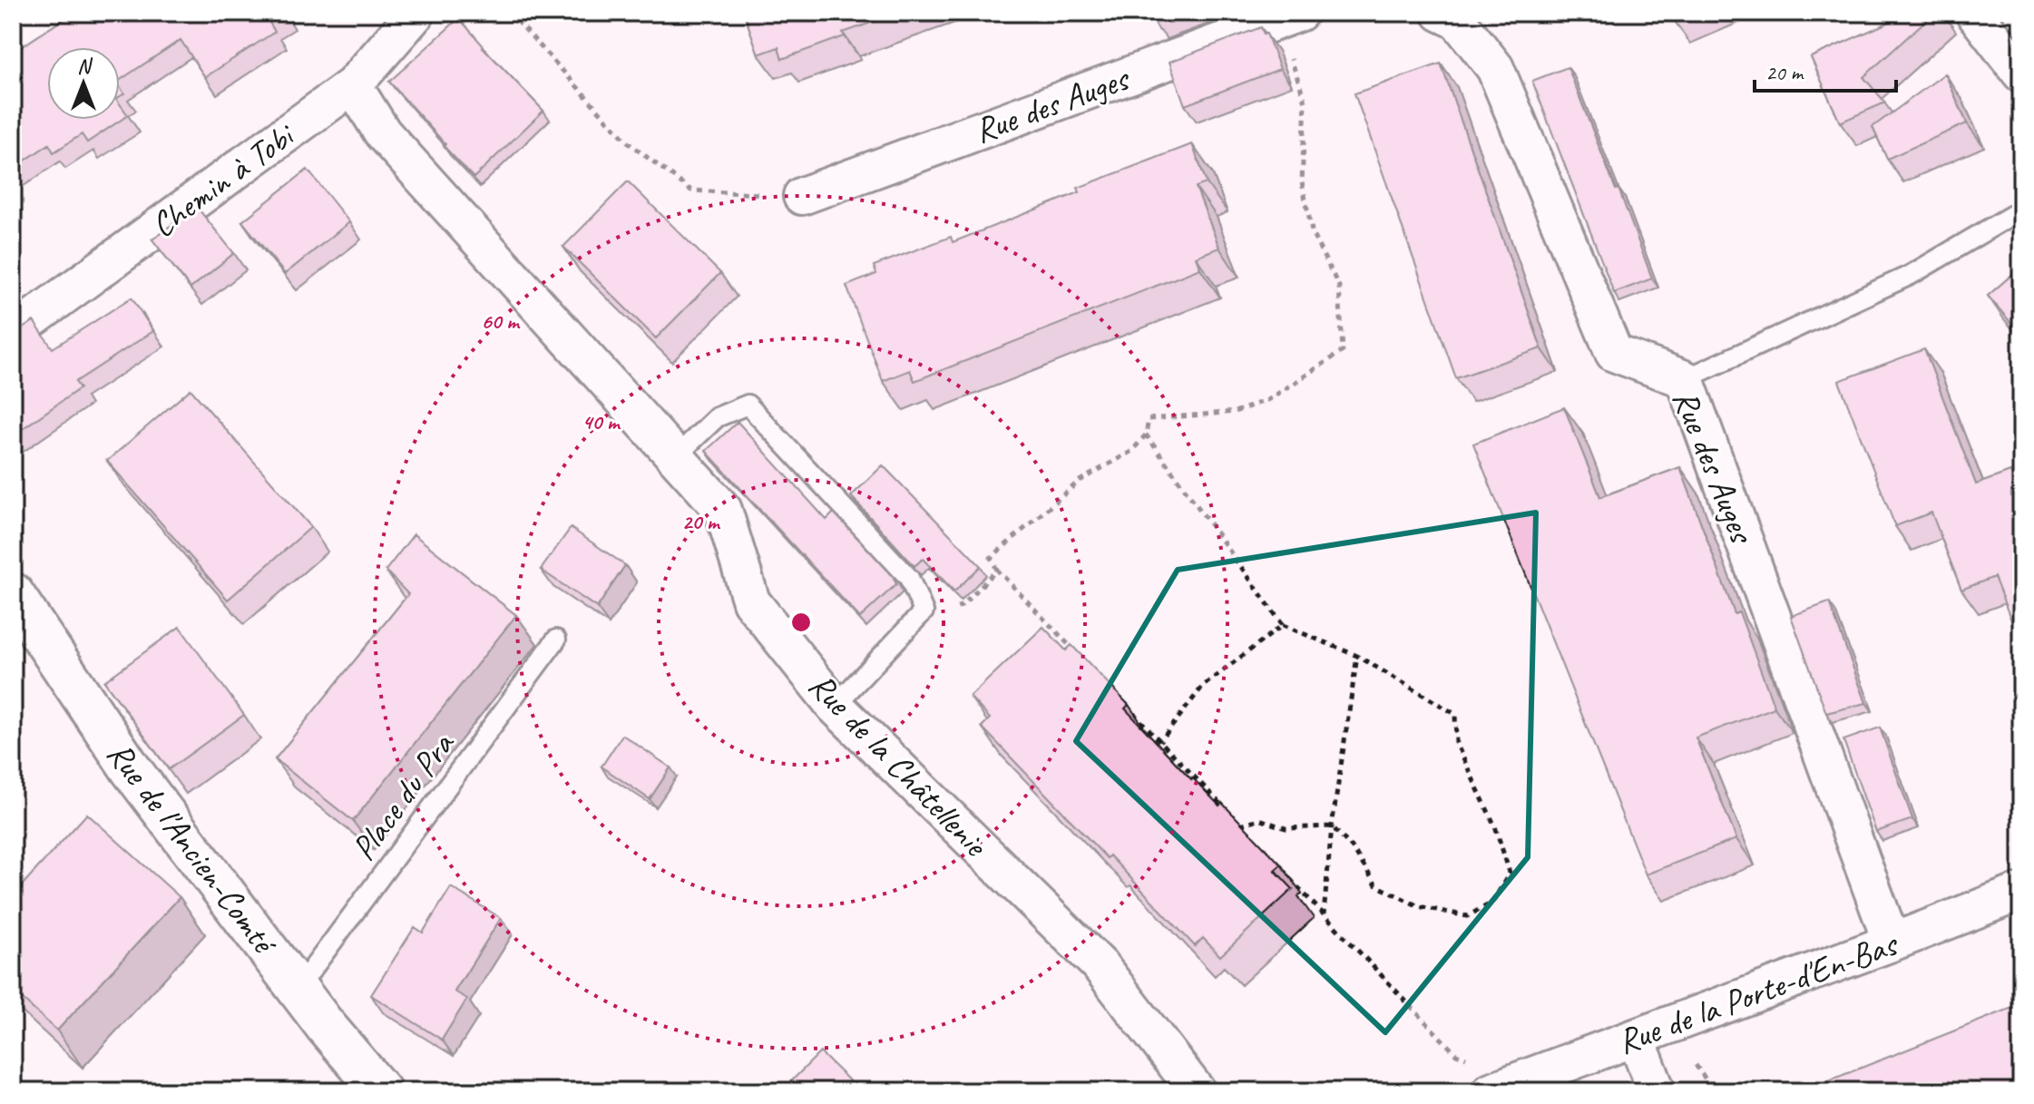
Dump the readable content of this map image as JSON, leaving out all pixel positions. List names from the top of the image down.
{
  "streets": {
    "main road": ["Rue de l'Ancien-Comté"],
    "street": [
      "Rue des Auges",
      "Chemin à Tobi",
      "Rue de la Châtellenie",
      "Rue de la Porte-d'En-Bas"
    ],
    "lane": ["Place du Pra"]
  },
  "crossings": [
    ["Rue des Auges", "Rue de la Porte-d'En-Bas"],
    ["Chemin à Tobi", "Rue de la Châtellenie"],
    ["Place du Pra", "Rue de l'Ancien-Comté"]
  ],
  "scale_bar": "20 m",
  "north": "top",
  "rings": ["60 m", "40 m", "20 m"]
}
